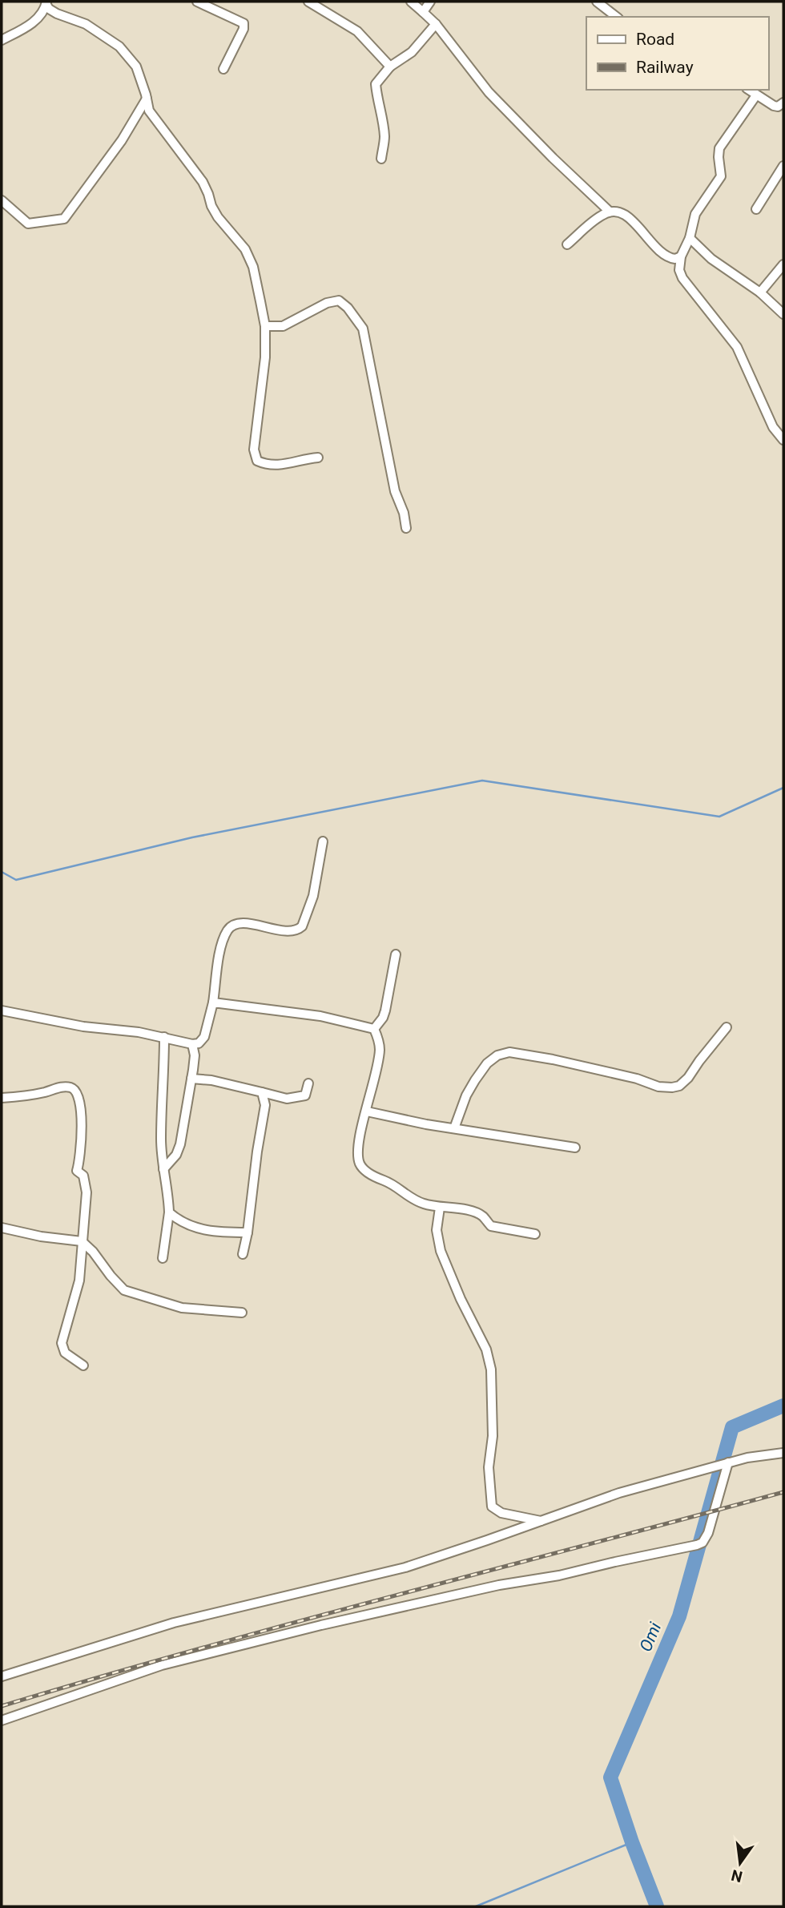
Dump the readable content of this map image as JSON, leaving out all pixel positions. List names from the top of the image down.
{
  "water": ["Omi"],
  "legend": ["Road", "Railway"],
  "north": "bottom"
}
